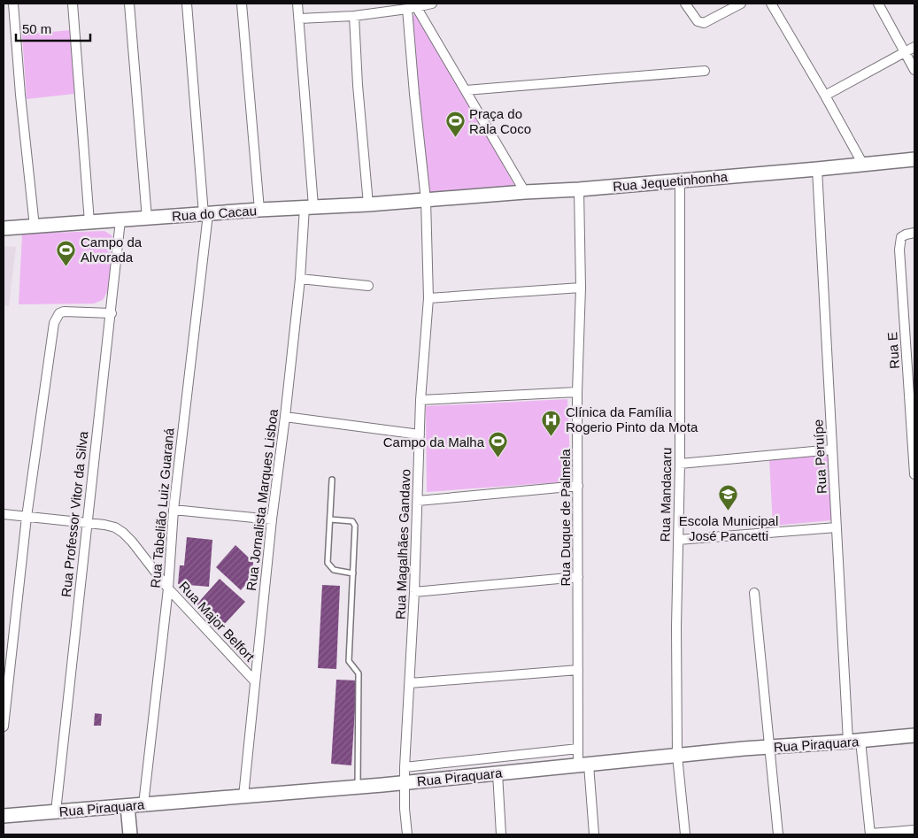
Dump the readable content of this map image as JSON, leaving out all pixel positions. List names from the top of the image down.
{
  "streets": {
    "street": [
      "Rua Jequetinhonha",
      "Rua do Cacau",
      "Rua E",
      "Rua Peruípe",
      "Rua Mandacaru",
      "Rua Jornalista Marques Lisboa",
      "Rua Tabelião Luiz Guaraná",
      "Rua Professor Vitor da Silva",
      "Rua Duque de Palmela",
      "Rua Magalhães Gandavo",
      "Rua Major Belfort",
      "Rua Piraquara"
    ]
  },
  "crossings": [
    ["Rua Jequetinhonha", "Rua do Cacau"],
    ["Rua Jequetinhonha", "Rua Peruípe"],
    ["Rua Jequetinhonha", "Rua Mandacaru"],
    ["Rua Jequetinhonha", "Rua Duque de Palmela"],
    ["Rua Jequetinhonha", "Rua Magalhães Gandavo"],
    ["Rua do Cacau", "Rua Jornalista Marques Lisboa"],
    ["Rua do Cacau", "Rua Tabelião Luiz Guaraná"],
    ["Rua do Cacau", "Rua Professor Vitor da Silva"],
    ["Rua do Cacau", "Rua Magalhães Gandavo"],
    ["Rua Peruípe", "Rua Piraquara"],
    ["Rua Mandacaru", "Rua Piraquara"],
    ["Rua Jornalista Marques Lisboa", "Rua Major Belfort"],
    ["Rua Jornalista Marques Lisboa", "Rua Piraquara"],
    ["Rua Tabelião Luiz Guaraná", "Rua Major Belfort"],
    ["Rua Tabelião Luiz Guaraná", "Rua Piraquara"],
    ["Rua Professor Vitor da Silva", "Rua Major Belfort"],
    ["Rua Professor Vitor da Silva", "Rua Piraquara"],
    ["Rua Duque de Palmela", "Rua Piraquara"],
    ["Rua Magalhães Gandavo", "Rua Piraquara"]
  ],
  "places": {
    "sports": ["Praça do Rala Coco", "Campo da Alvorada", "Campo da Malha"],
    "hospital": ["Clínica da Família Rogerio Pinto da Mota"],
    "school or university": ["Escola Municipal José Pancetti"]
  },
  "scale_bar": "50 m"
}
